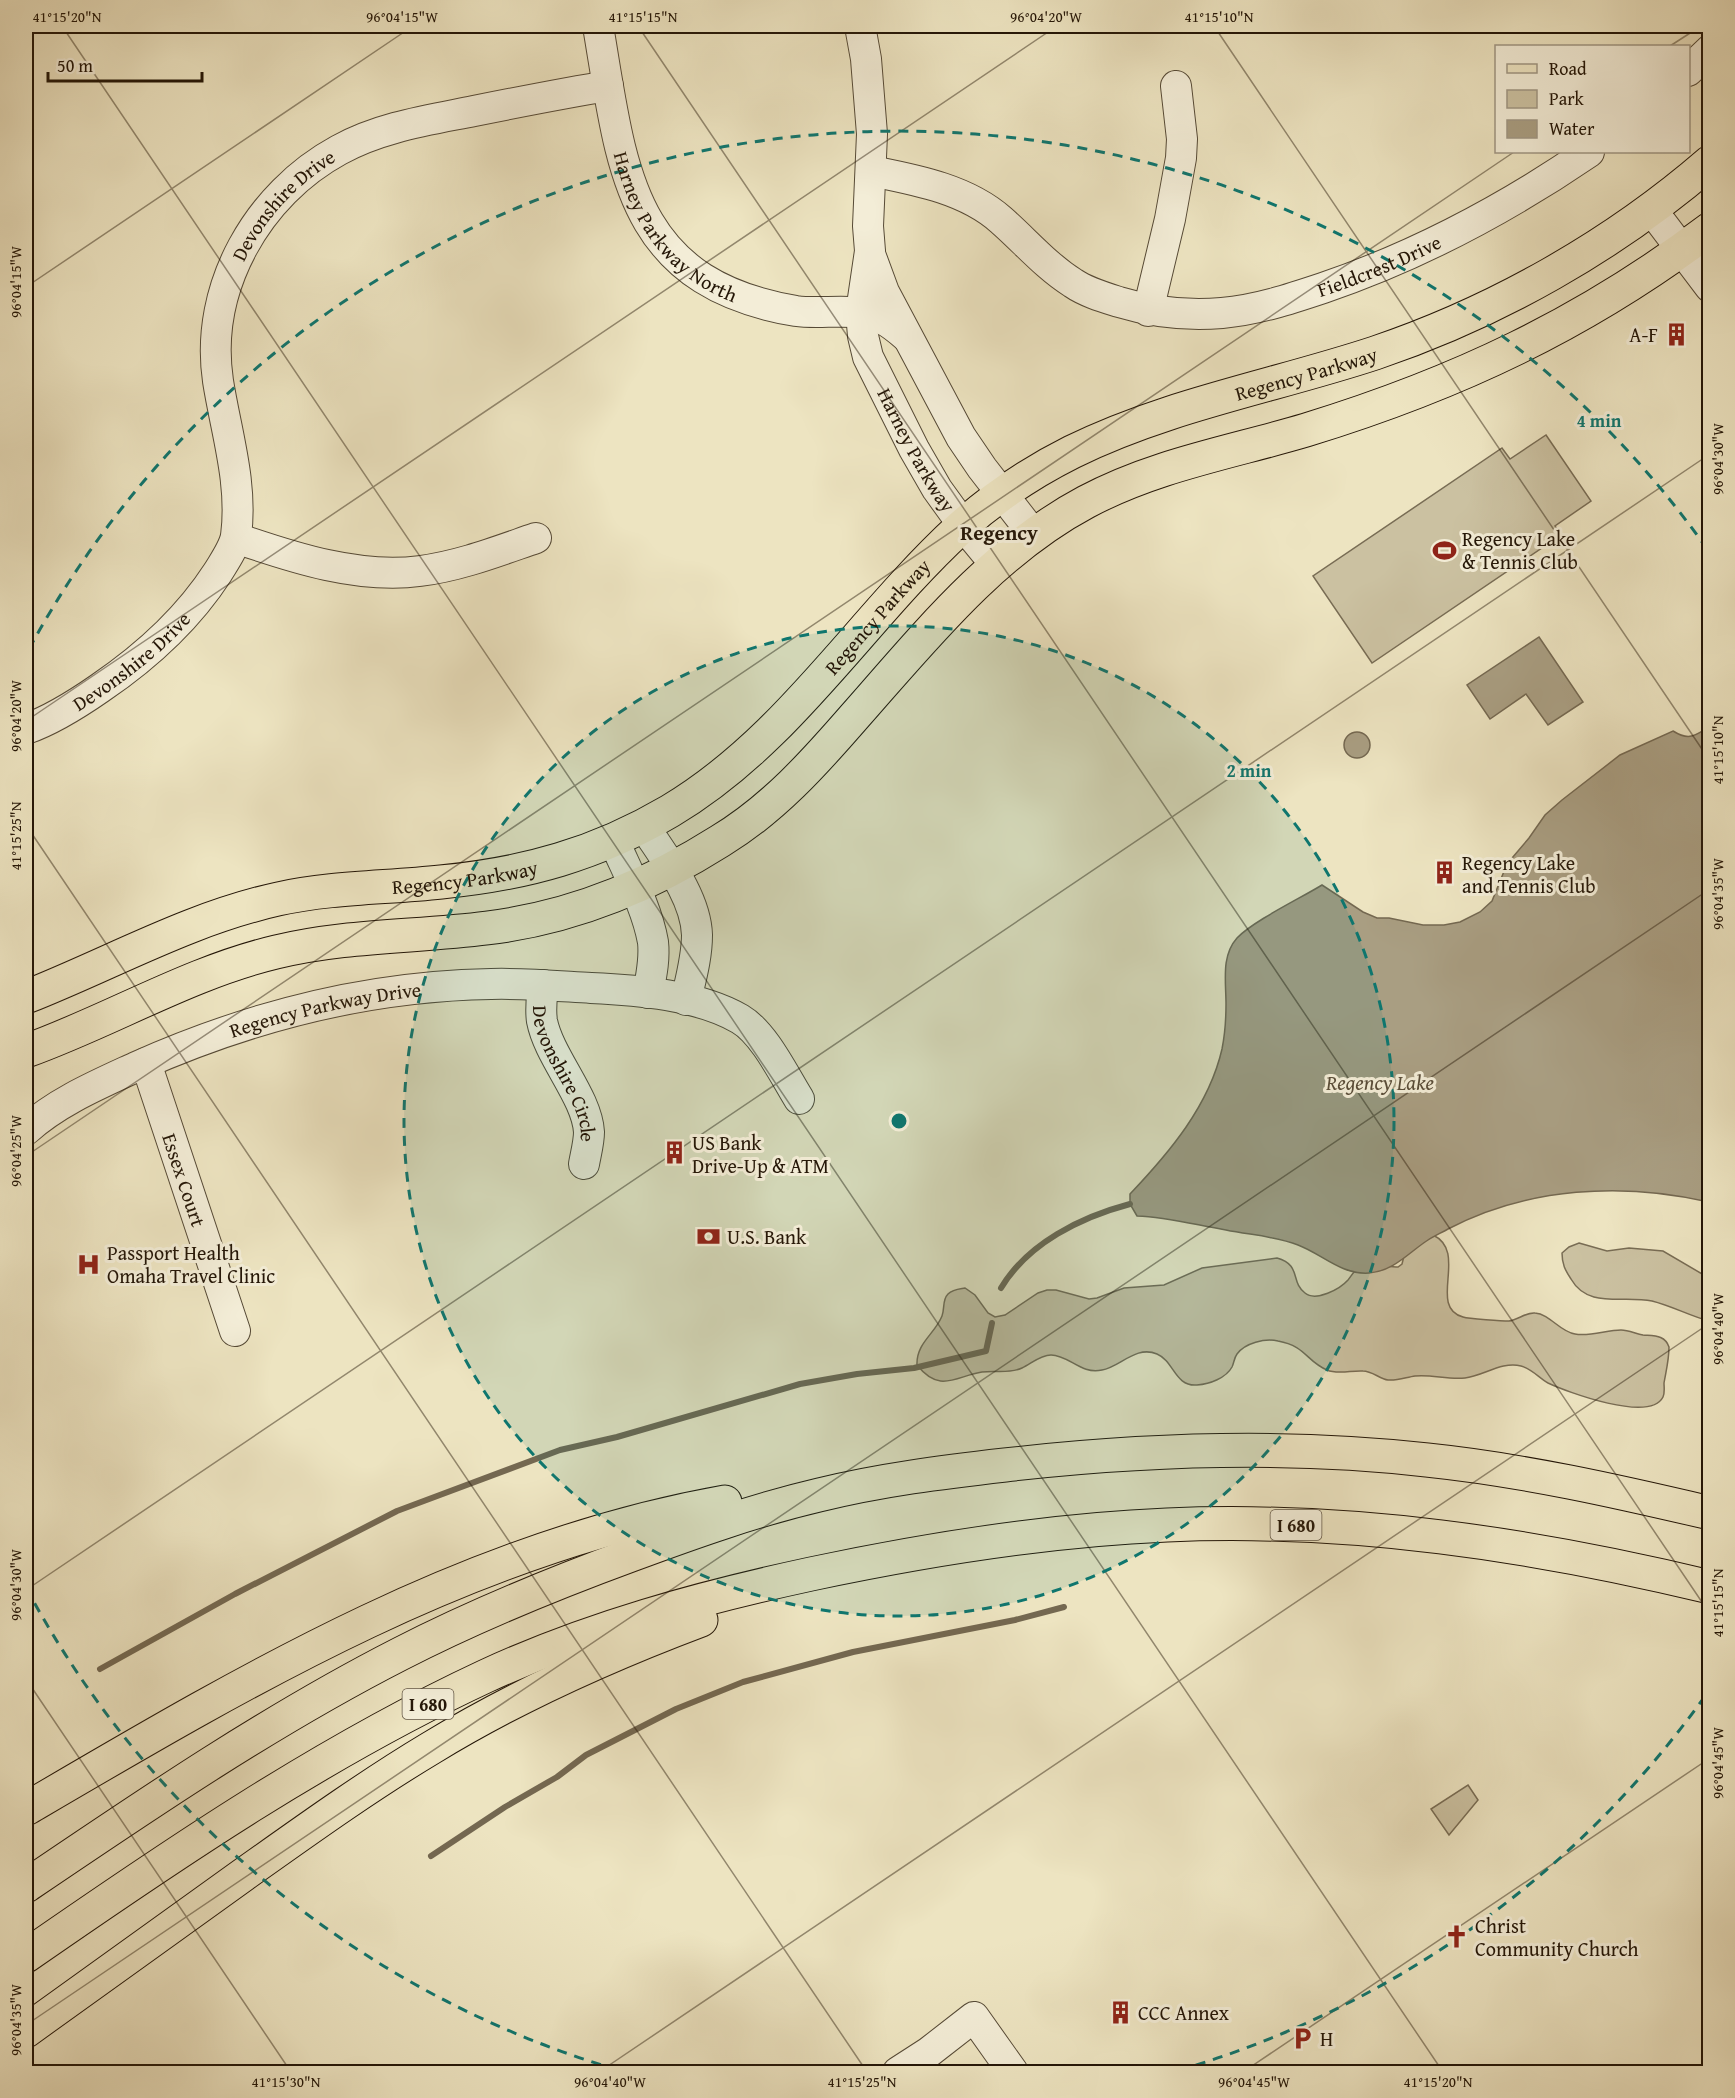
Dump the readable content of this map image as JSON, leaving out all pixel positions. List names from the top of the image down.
{
  "streets": {
    "main road": ["Regency Parkway", "I 680"],
    "street": [
      "Devonshire Drive",
      "Harney Parkway North",
      "Fieldcrest Drive",
      "Harney Parkway",
      "Regency Parkway Drive",
      "Devonshire Circle",
      "Essex Court"
    ]
  },
  "crossings": [
    ["Devonshire Drive", "Harney Parkway North"],
    ["Harney Parkway North", "Harney Parkway"],
    ["Regency Parkway", "Harney Parkway"],
    ["Regency Parkway Drive", "Devonshire Circle"],
    ["Regency Parkway Drive", "Essex Court"]
  ],
  "districts": ["Regency"],
  "water": ["Regency Lake"],
  "places": {
    "building": [
      "A-F",
      "Regency Lake and Tennis Club",
      "US Bank Drive-Up & ATM",
      "CCC Annex"
    ],
    "sports": ["Regency Lake & Tennis Club"],
    "bank": ["U.S. Bank"],
    "hospital": ["Passport Health Omaha Travel Clinic"],
    "church": ["Christ Community Church"],
    "parking": ["H"]
  },
  "legend": ["Road", "Park", "Water"],
  "scale_bar": "50 m",
  "coordinates": [
    "41°15'20\"N",
    "96°04'15\"W",
    "41°15'15\"N",
    "96°04'20\"W",
    "41°15'10\"N",
    "96°04'30\"W",
    "41°15'25\"N",
    "96°04'35\"W",
    "96°04'25\"W",
    "96°04'40\"W",
    "96°04'45\"W",
    "41°15'30\"N"
  ],
  "rings": ["4 min", "2 min"]
}
